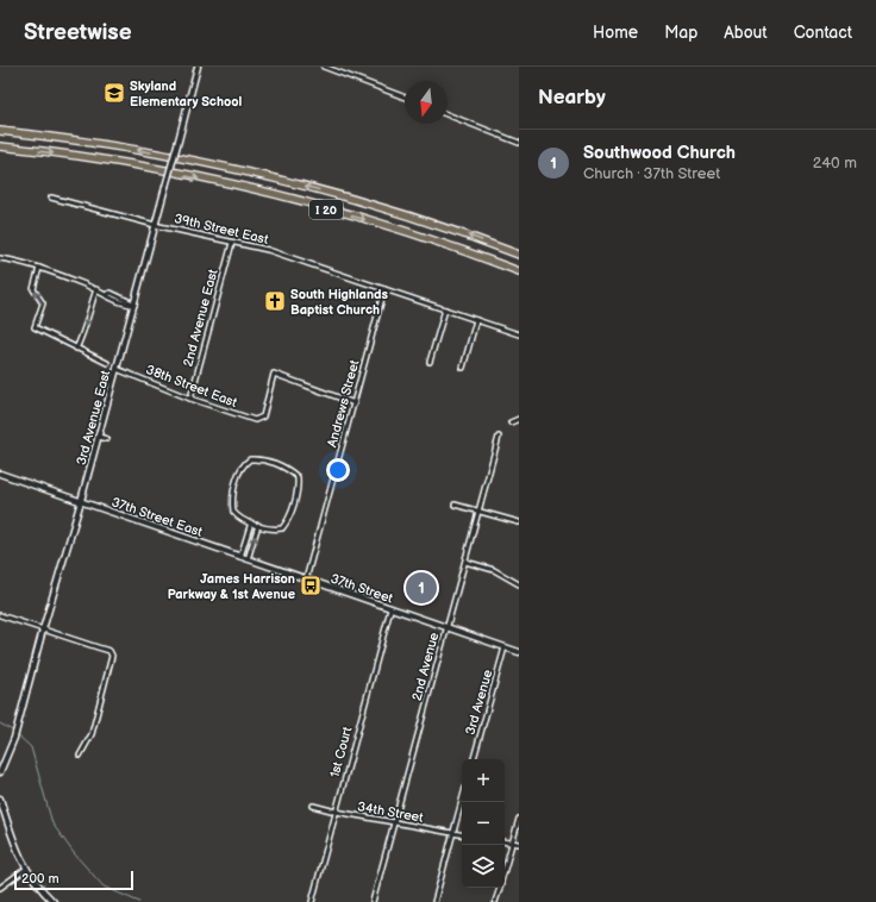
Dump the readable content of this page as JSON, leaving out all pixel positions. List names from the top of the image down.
{
  "streets": {
    "highway": ["I 20"],
    "street": [
      "39th Street East",
      "2nd Avenue East",
      "38th Street East",
      "Andrews Street",
      "3rd Avenue East",
      "37th Street East",
      "37th Street",
      "2nd Avenue",
      "3rd Avenue",
      "1st Court",
      "34th Street"
    ]
  },
  "crossings": [
    ["39th Street East", "2nd Avenue East"],
    ["39th Street East", "Andrews Street"],
    ["39th Street East", "3rd Avenue East"],
    ["2nd Avenue East", "38th Street East"],
    ["38th Street East", "Andrews Street"],
    ["38th Street East", "3rd Avenue East"],
    ["Andrews Street", "37th Street East"],
    ["Andrews Street", "37th Street"],
    ["3rd Avenue East", "37th Street East"],
    ["37th Street East", "37th Street"],
    ["37th Street", "2nd Avenue"],
    ["37th Street", "3rd Avenue"],
    ["37th Street", "1st Court"],
    ["2nd Avenue", "34th Street"],
    ["1st Court", "34th Street"]
  ],
  "places": {
    "school or university": ["Skyland Elementary School"],
    "church": ["South Highlands Baptist Church"],
    "bus stop": ["James Harrison Parkway & 1st Avenue"]
  },
  "scale_bar": "200 m",
  "north": "bottom",
  "page": {
    "header": "Streetwise",
    "nav": [
      "Home",
      "Map",
      "About",
      "Contact"
    ],
    "heading": "Nearby",
    "list": [
      {
        "mark": "1",
        "name": "Southwood Church",
        "note": "Church · 37th Street",
        "value": "240 m"
      }
    ],
    "pins": "1",
    "map_buttons": ["+", "−"],
    "scale": "200 m"
  }
}
